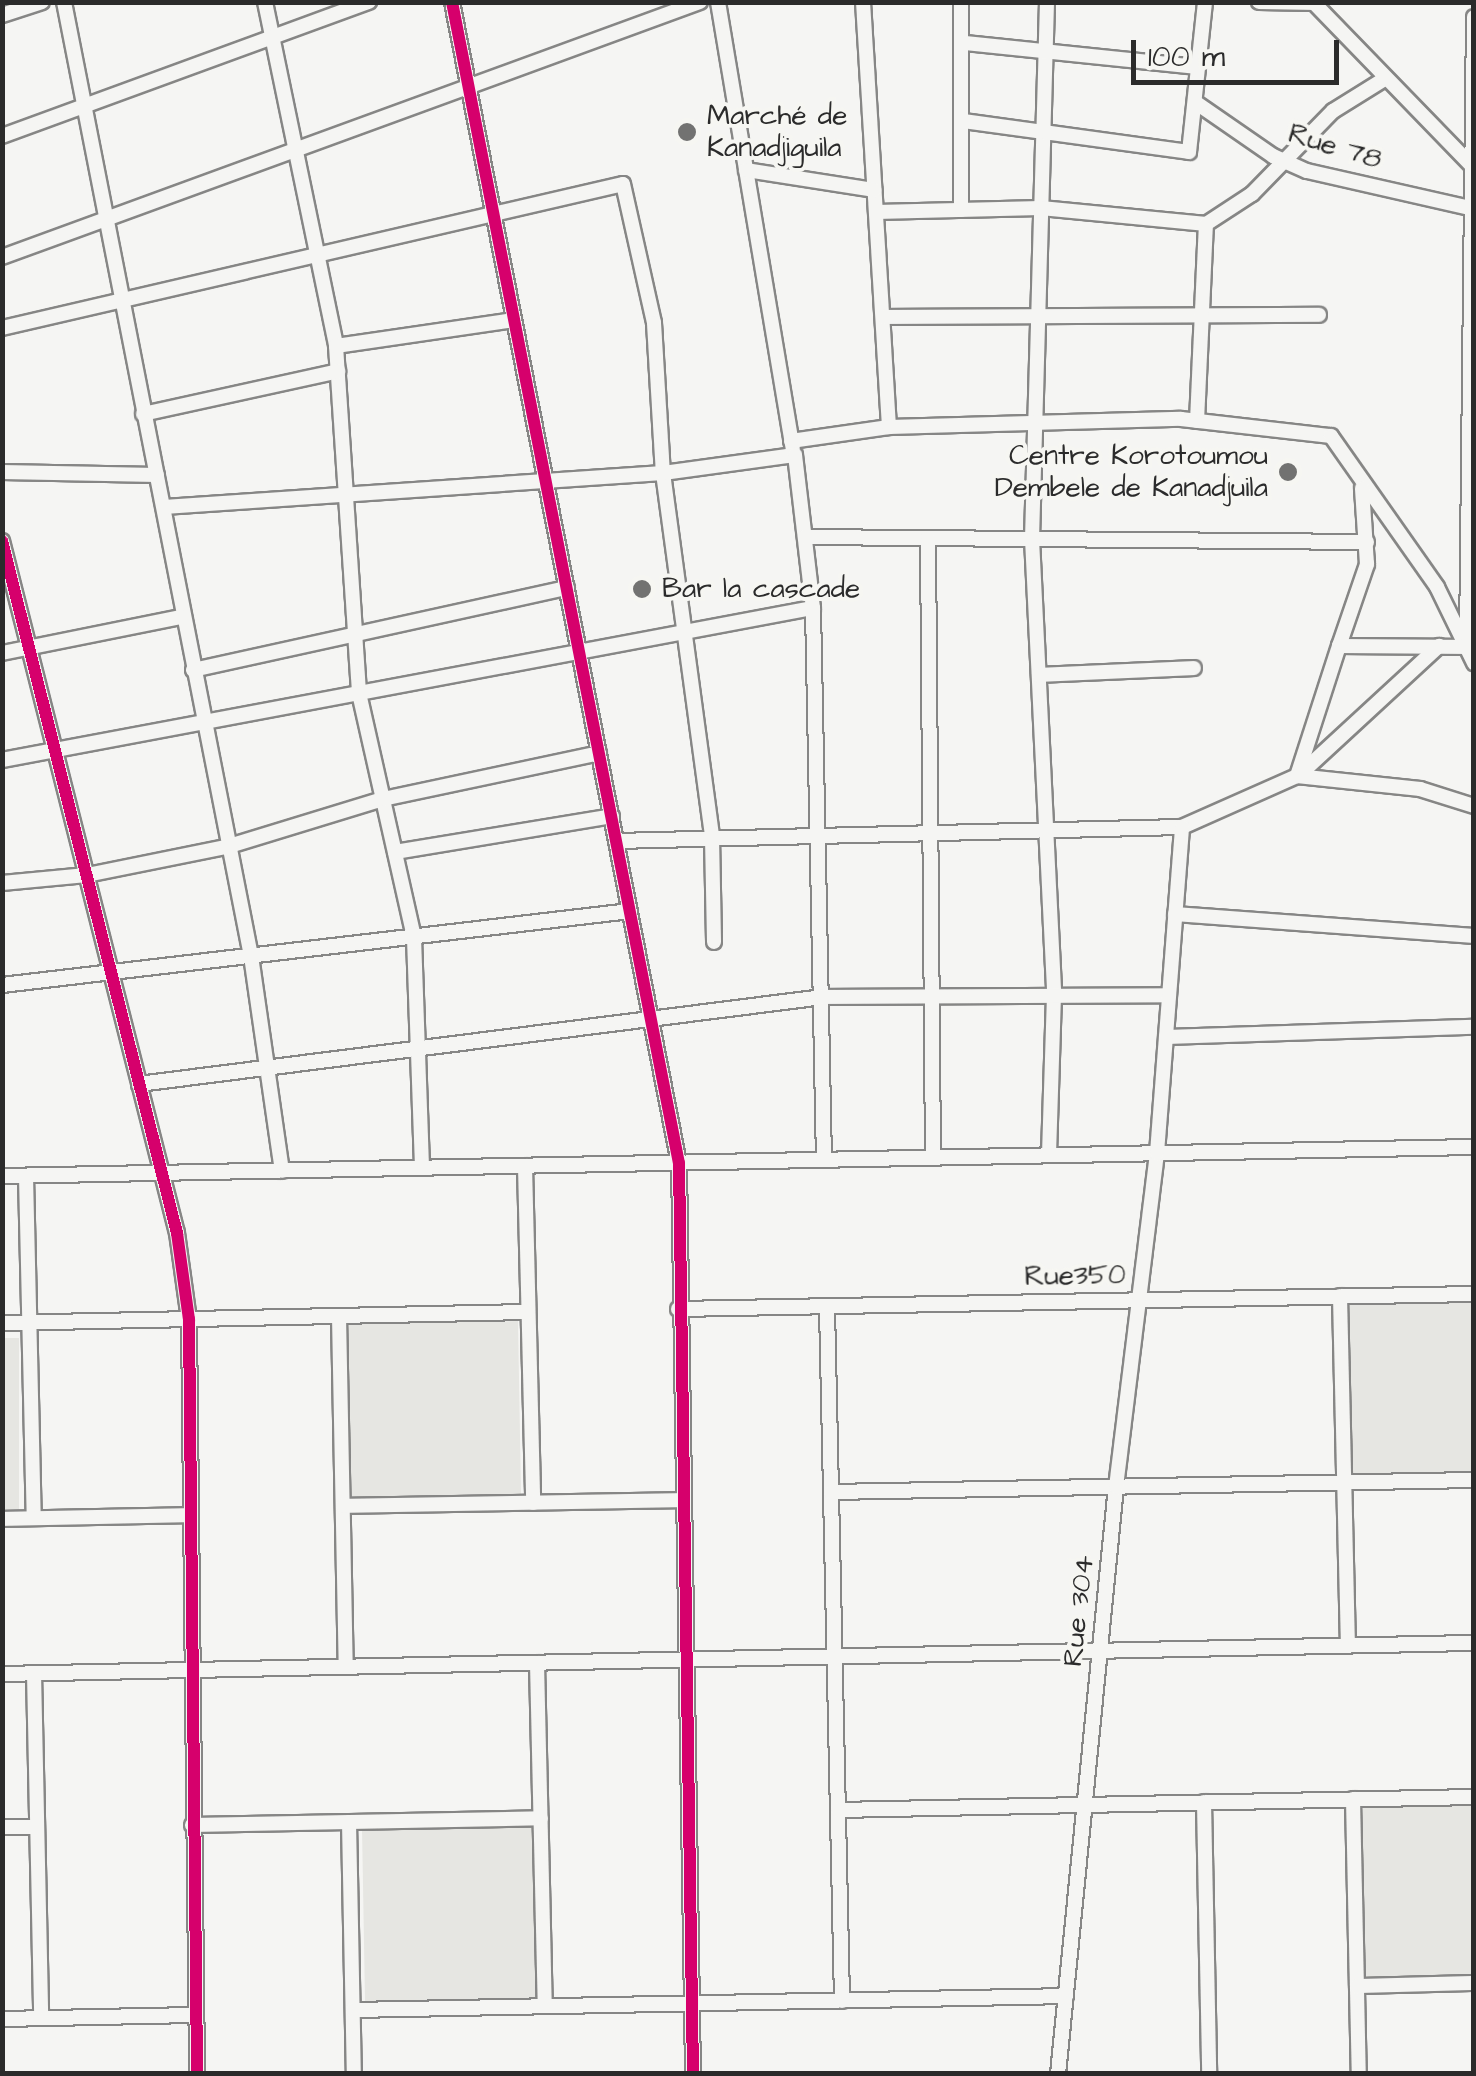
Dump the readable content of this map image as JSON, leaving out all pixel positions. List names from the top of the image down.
{
  "streets": {
    "street": ["Rue 78", "Rue350", "Rue 304"]
  },
  "crossings": [
    ["Rue350", "Rue 304"]
  ],
  "places": ["Marché de Kanadjiguila", "Centre Korotoumou Dembele de Kanadjuila", "Bar la cascade"],
  "scale_bar": "100 m"
}
